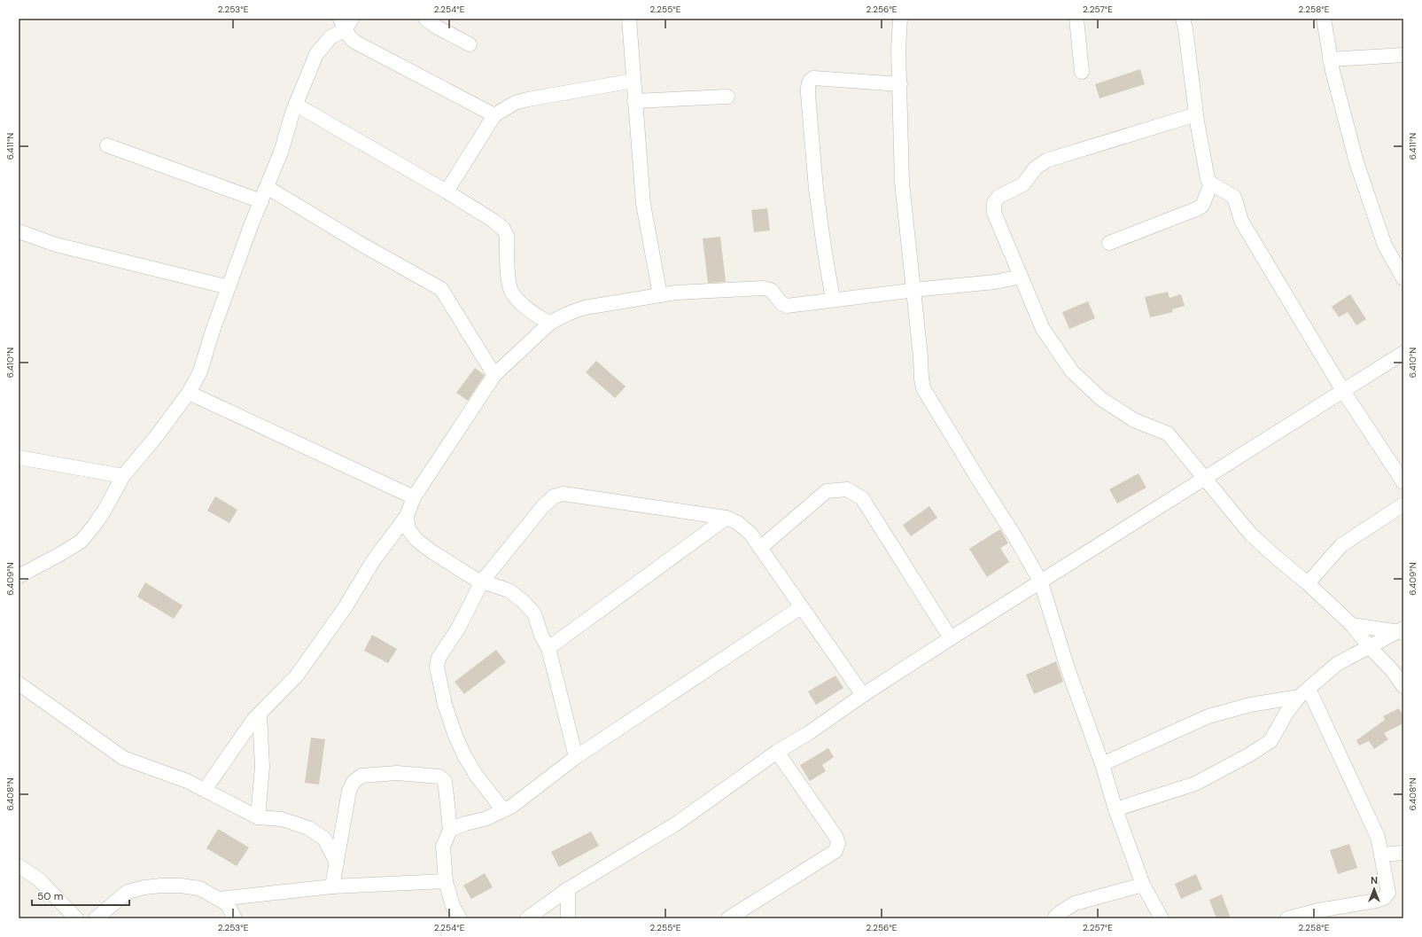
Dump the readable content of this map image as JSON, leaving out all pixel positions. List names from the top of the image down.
{
  "scale_bar": "50 m",
  "north": "top",
  "coordinates": [
    "2.253°E",
    "2.254°E",
    "2.255°E",
    "2.256°E",
    "2.257°E",
    "2.258°E",
    "6.411°N",
    "6.410°N",
    "6.409°N",
    "6.408°N"
  ]
}
